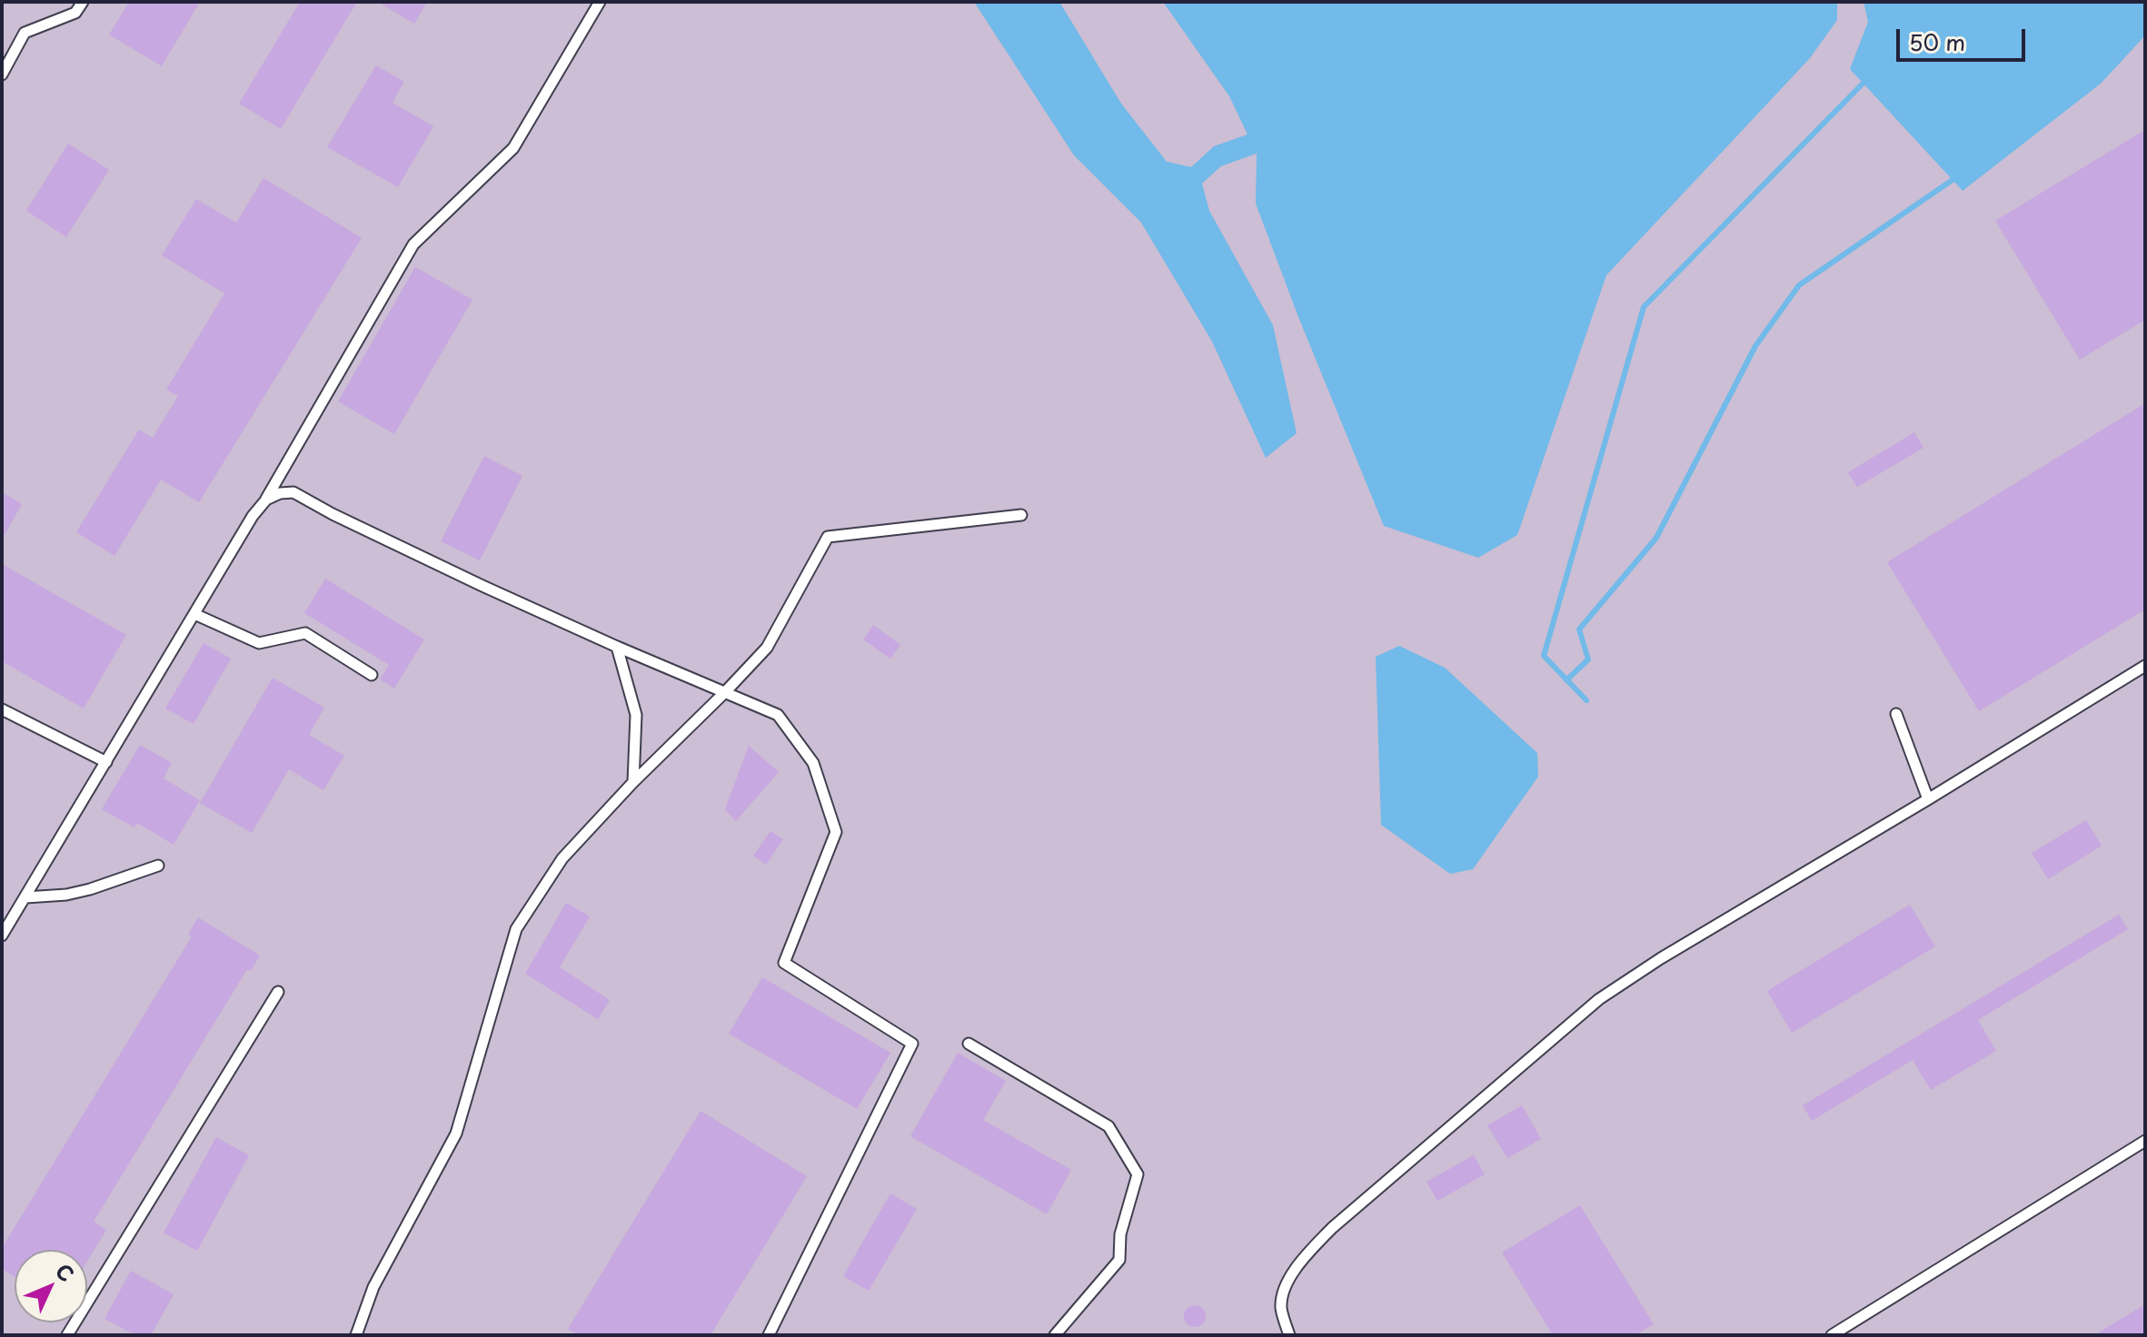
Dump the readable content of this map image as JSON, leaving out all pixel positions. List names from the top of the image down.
{
  "scale_bar": "50 m",
  "north": "top right"
}
